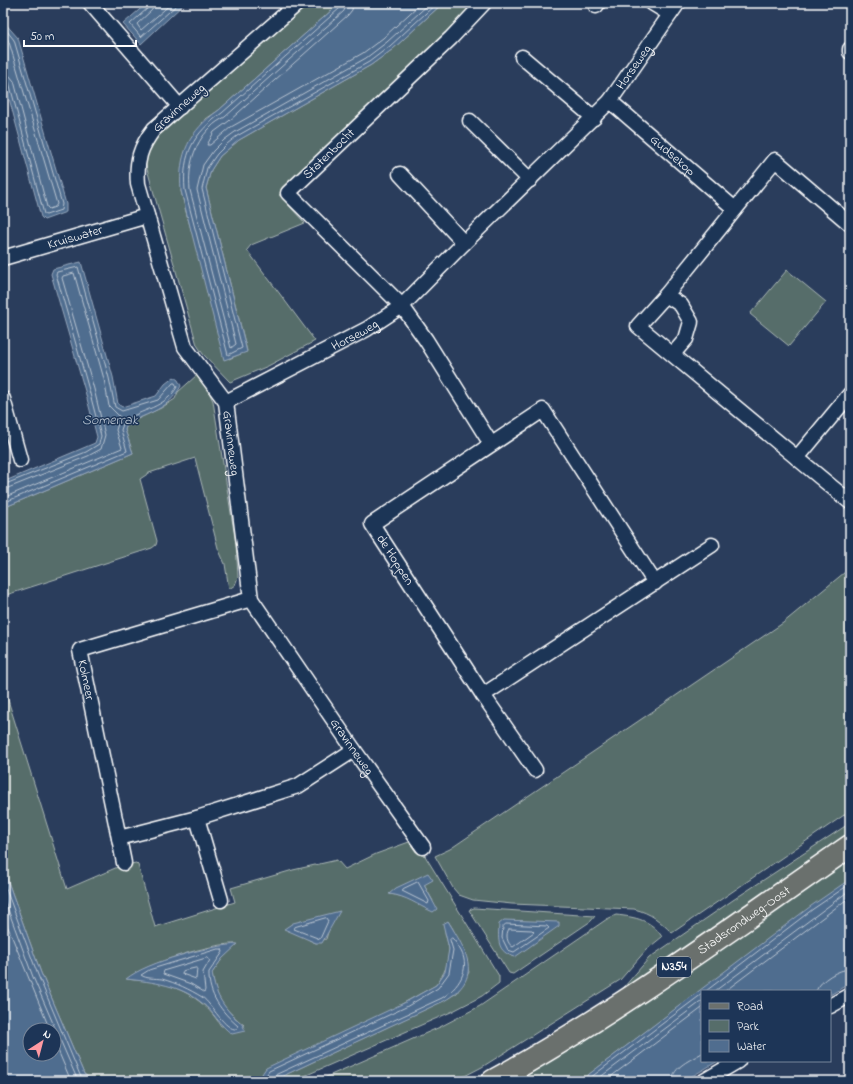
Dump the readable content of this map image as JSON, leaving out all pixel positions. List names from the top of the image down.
{
  "streets": {
    "main road": ["Stadsrondweg-Oost", "N354"],
    "street": [
      "Horseweg",
      "Gravinneweg",
      "Statenbocht",
      "Gudsekop",
      "Kruiswater",
      "de Hoppen",
      "Kolmeer"
    ]
  },
  "crossings": [
    ["Horseweg", "Gravinneweg"],
    ["Horseweg", "Statenbocht"],
    ["Horseweg", "Gudsekop"],
    ["Gravinneweg", "Kruiswater"],
    ["Gravinneweg", "Kolmeer"]
  ],
  "water": ["Somerrak"],
  "legend": ["Road", "Park", "Water"],
  "scale_bar": "50 m",
  "north": "top right"
}
